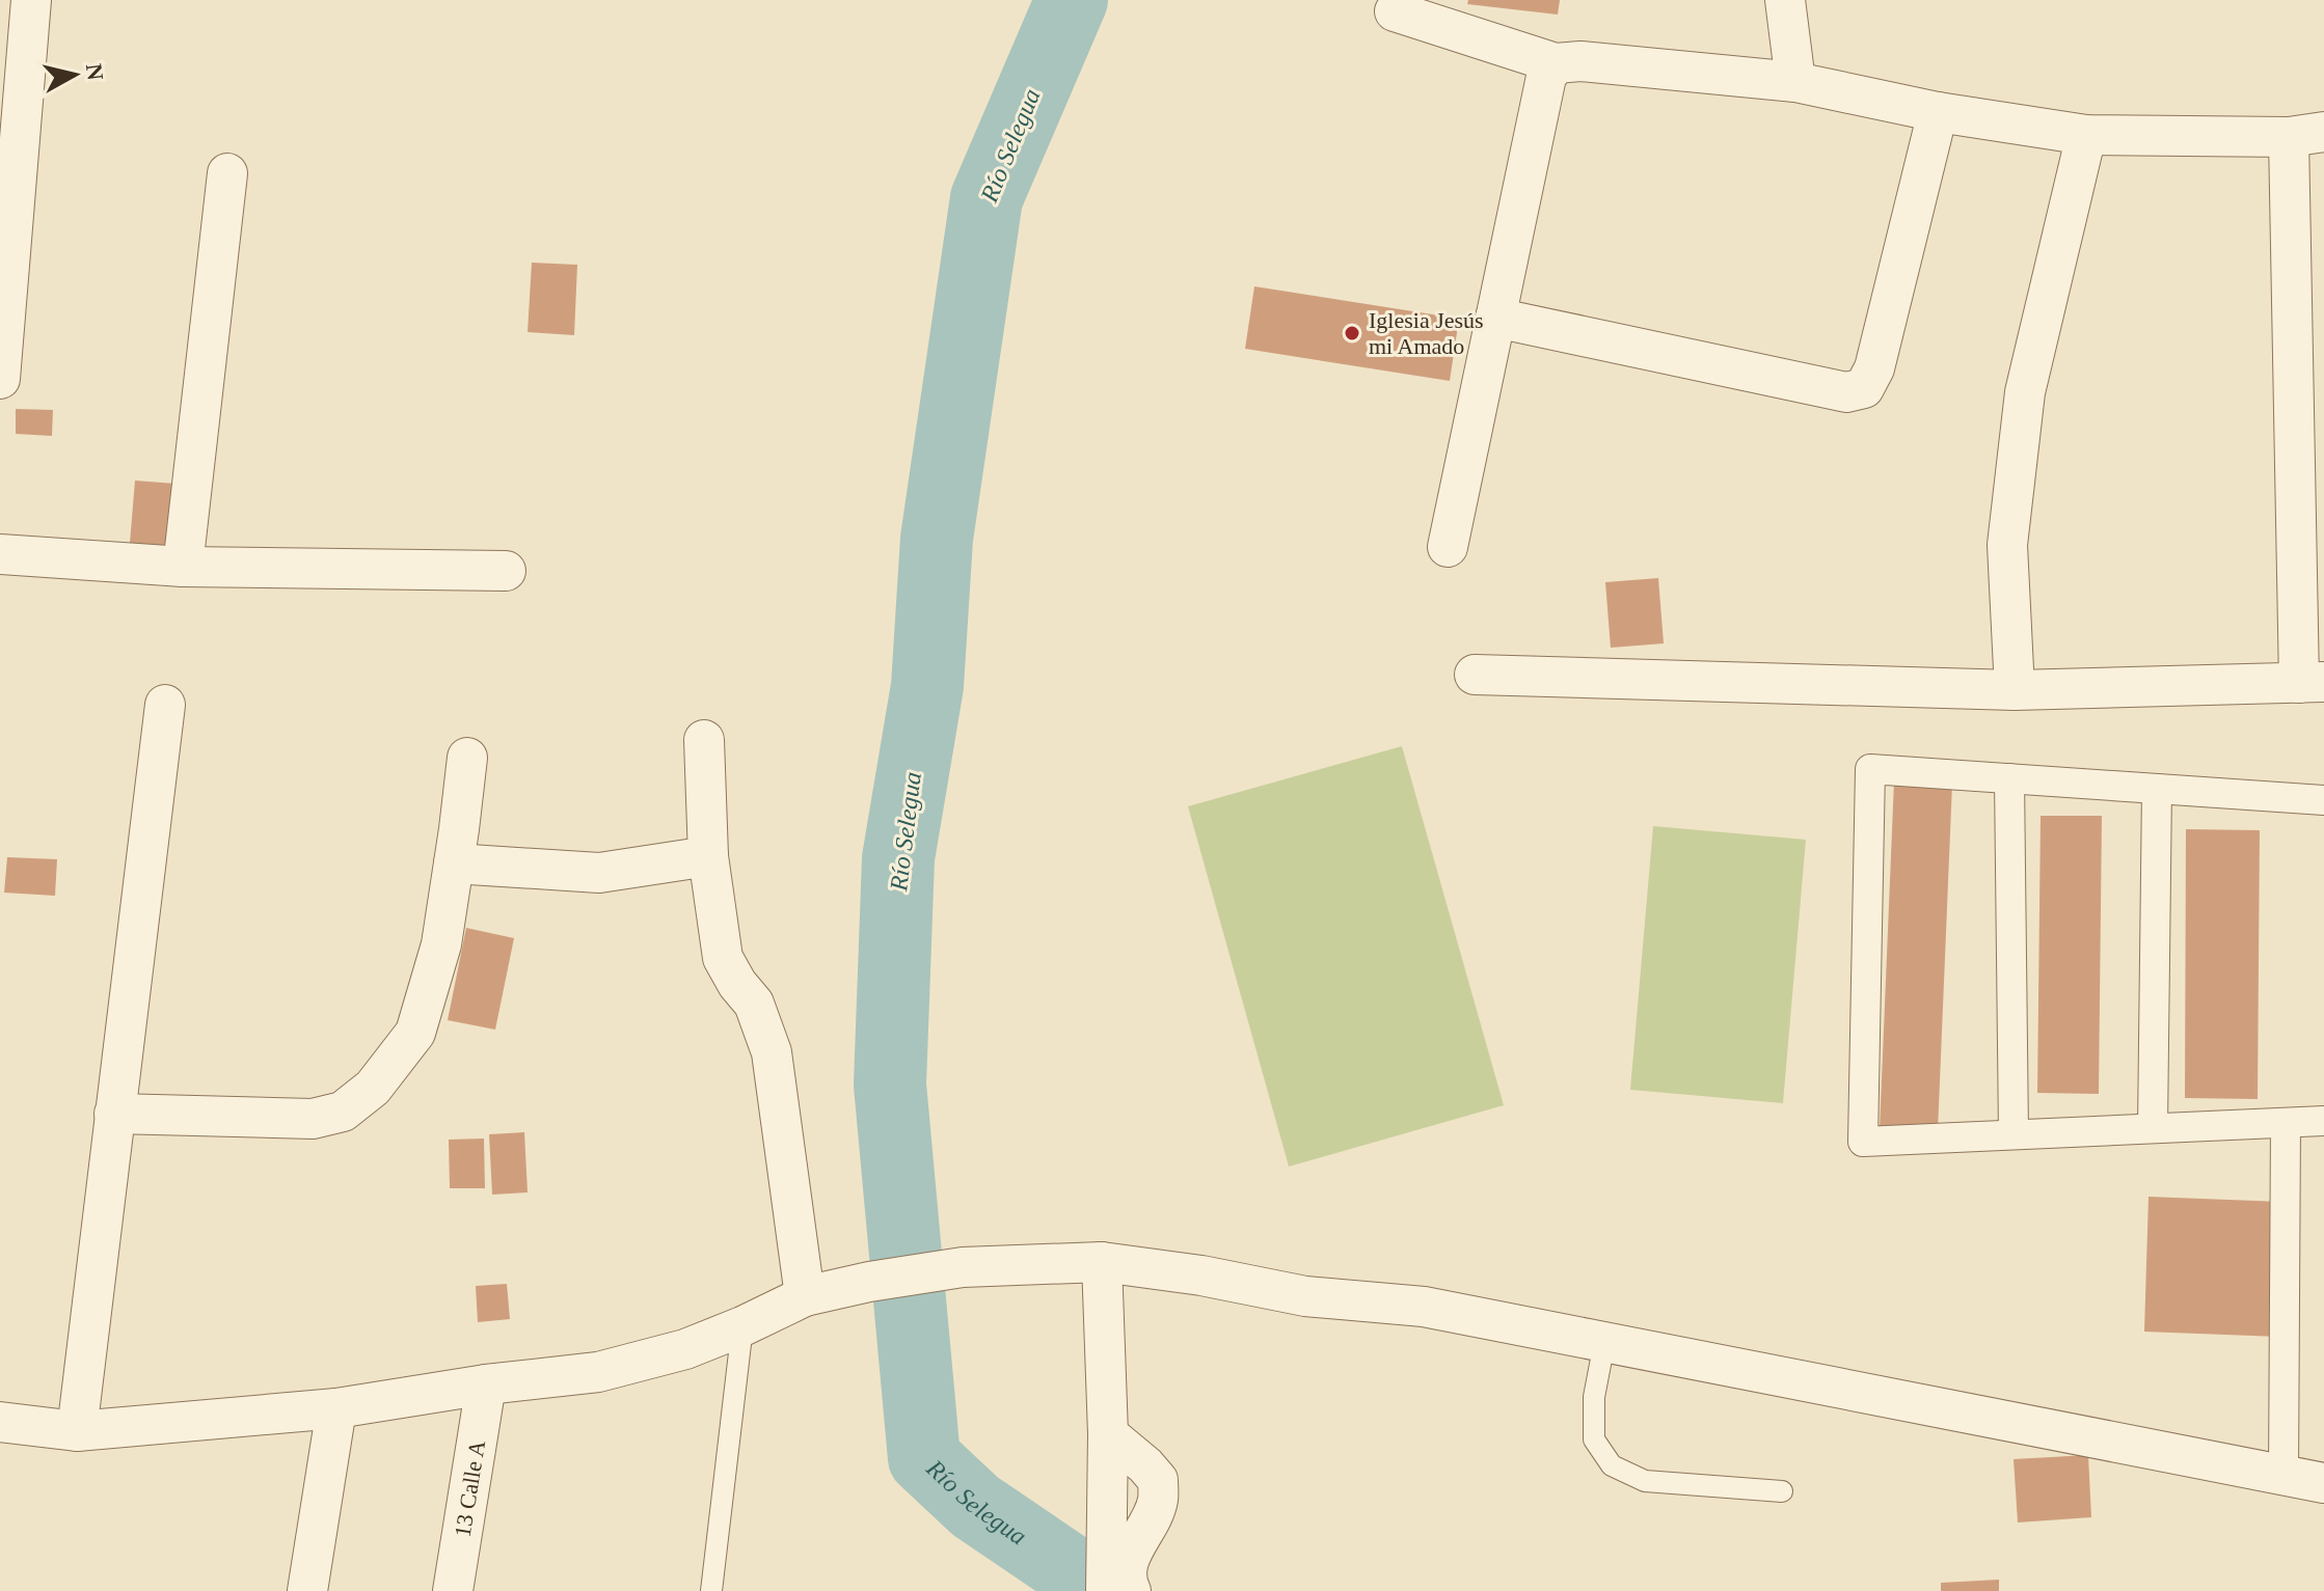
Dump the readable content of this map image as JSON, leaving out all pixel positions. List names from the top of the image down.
{
  "streets": {
    "street": ["13 Calle A"]
  },
  "water": ["Río Selegua"],
  "places": ["Iglesia Jesús mi Amado"],
  "north": "right"
}
